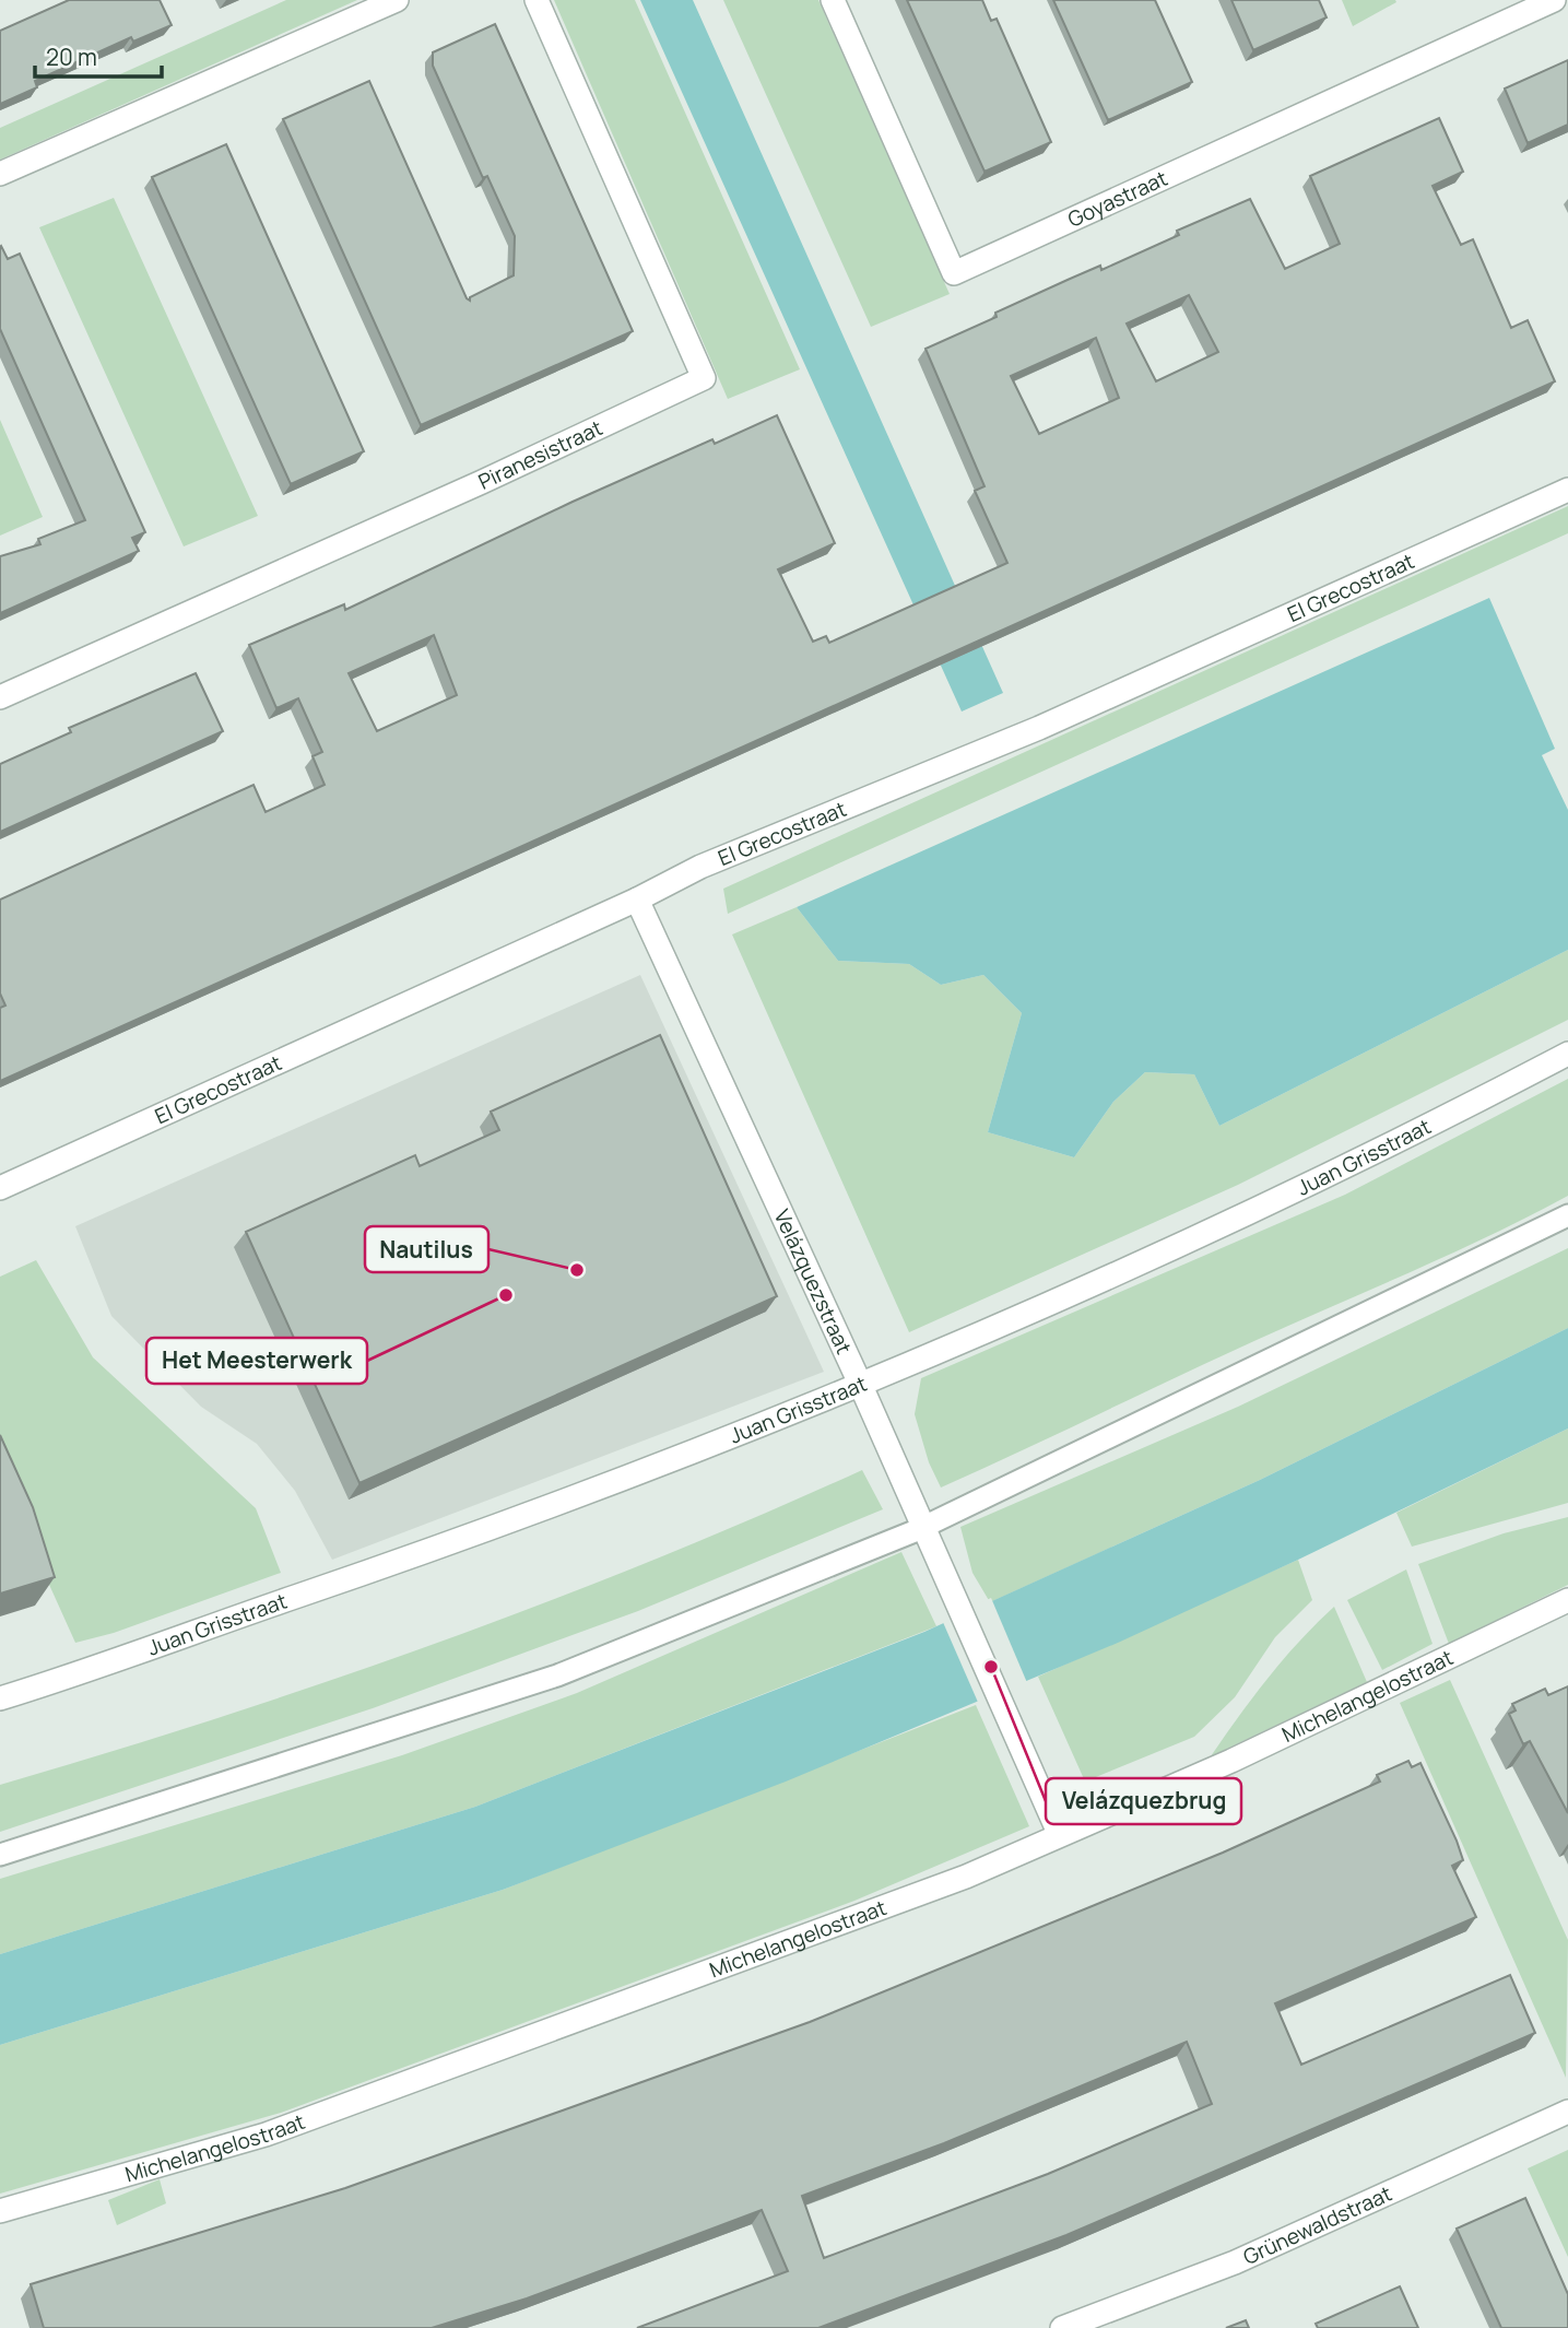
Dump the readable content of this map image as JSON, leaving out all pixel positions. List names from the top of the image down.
{
  "streets": {
    "street": [
      "Goyastraat",
      "Piranesistraat",
      "El Grecostraat",
      "Juan Grisstraat",
      "Velázquezstraat",
      "Michelangelostraat",
      "Grünewaldstraat"
    ]
  },
  "crossings": [
    ["El Grecostraat", "Velázquezstraat"],
    ["Juan Grisstraat", "Velázquezstraat"],
    ["Velázquezstraat", "Michelangelostraat"]
  ],
  "places": ["Nautilus", "Het Meesterwerk", "Velázquezbrug"],
  "scale_bar": "20 m"
}
